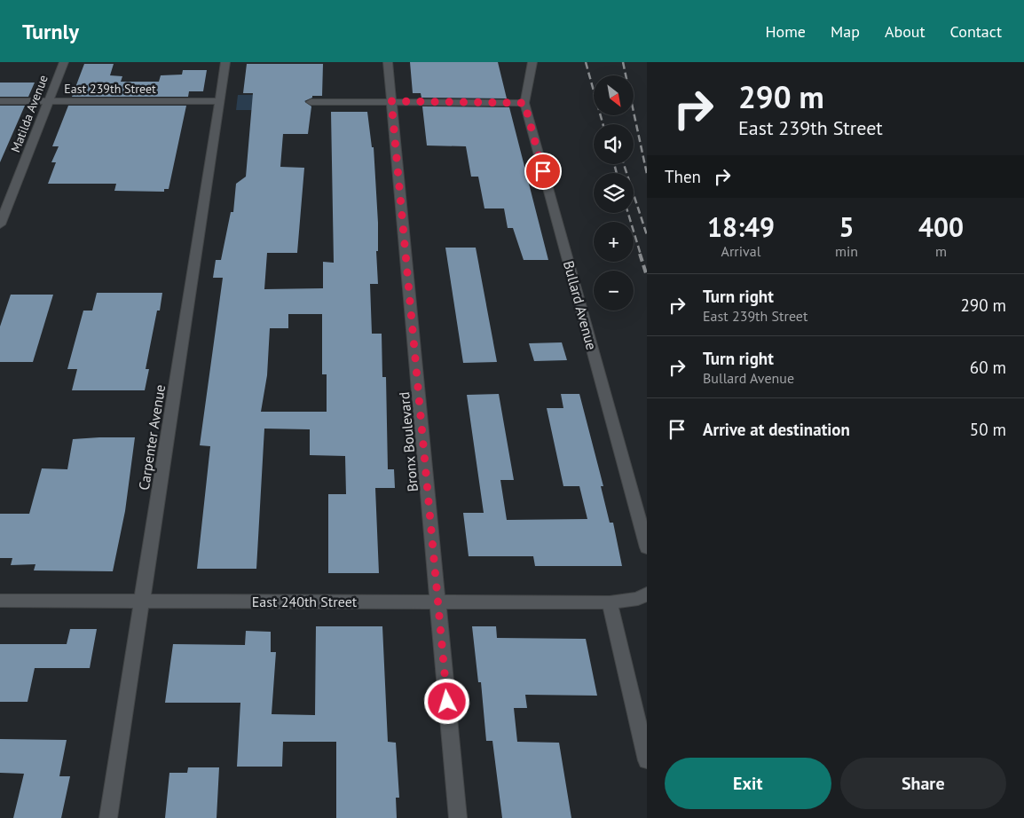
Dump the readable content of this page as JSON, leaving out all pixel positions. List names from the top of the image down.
{
  "streets": {
    "street": [
      "East 239th Street",
      "Matilda Avenue",
      "Bullard Avenue",
      "Carpenter Avenue",
      "Bronx Boulevard",
      "East 240th Street"
    ]
  },
  "crossings": [
    ["East 239th Street", "Matilda Avenue"],
    ["East 239th Street", "Carpenter Avenue"],
    ["Carpenter Avenue", "East 240th Street"],
    ["Bronx Boulevard", "East 240th Street"]
  ],
  "north": "bottom right",
  "page": {
    "header": "Turnly",
    "nav": [
      "Home",
      "Map",
      "About",
      "Contact"
    ],
    "turn": ["290 m", "East 239th Street"],
    "map_buttons": ["+", "−"],
    "then": "Then",
    "eta": [
      "18:49",
      "Arrival",
      "5",
      "min",
      "400",
      "m"
    ],
    "list": [
      {
        "name": "Turn right",
        "note": "East 239th Street",
        "value": "290 m"
      },
      {
        "name": "Turn right",
        "note": "Bullard Avenue",
        "value": "60 m"
      },
      {
        "name": "Arrive at destination",
        "value": "50 m"
      }
    ],
    "buttons": ["Exit", "Share"]
  }
}
